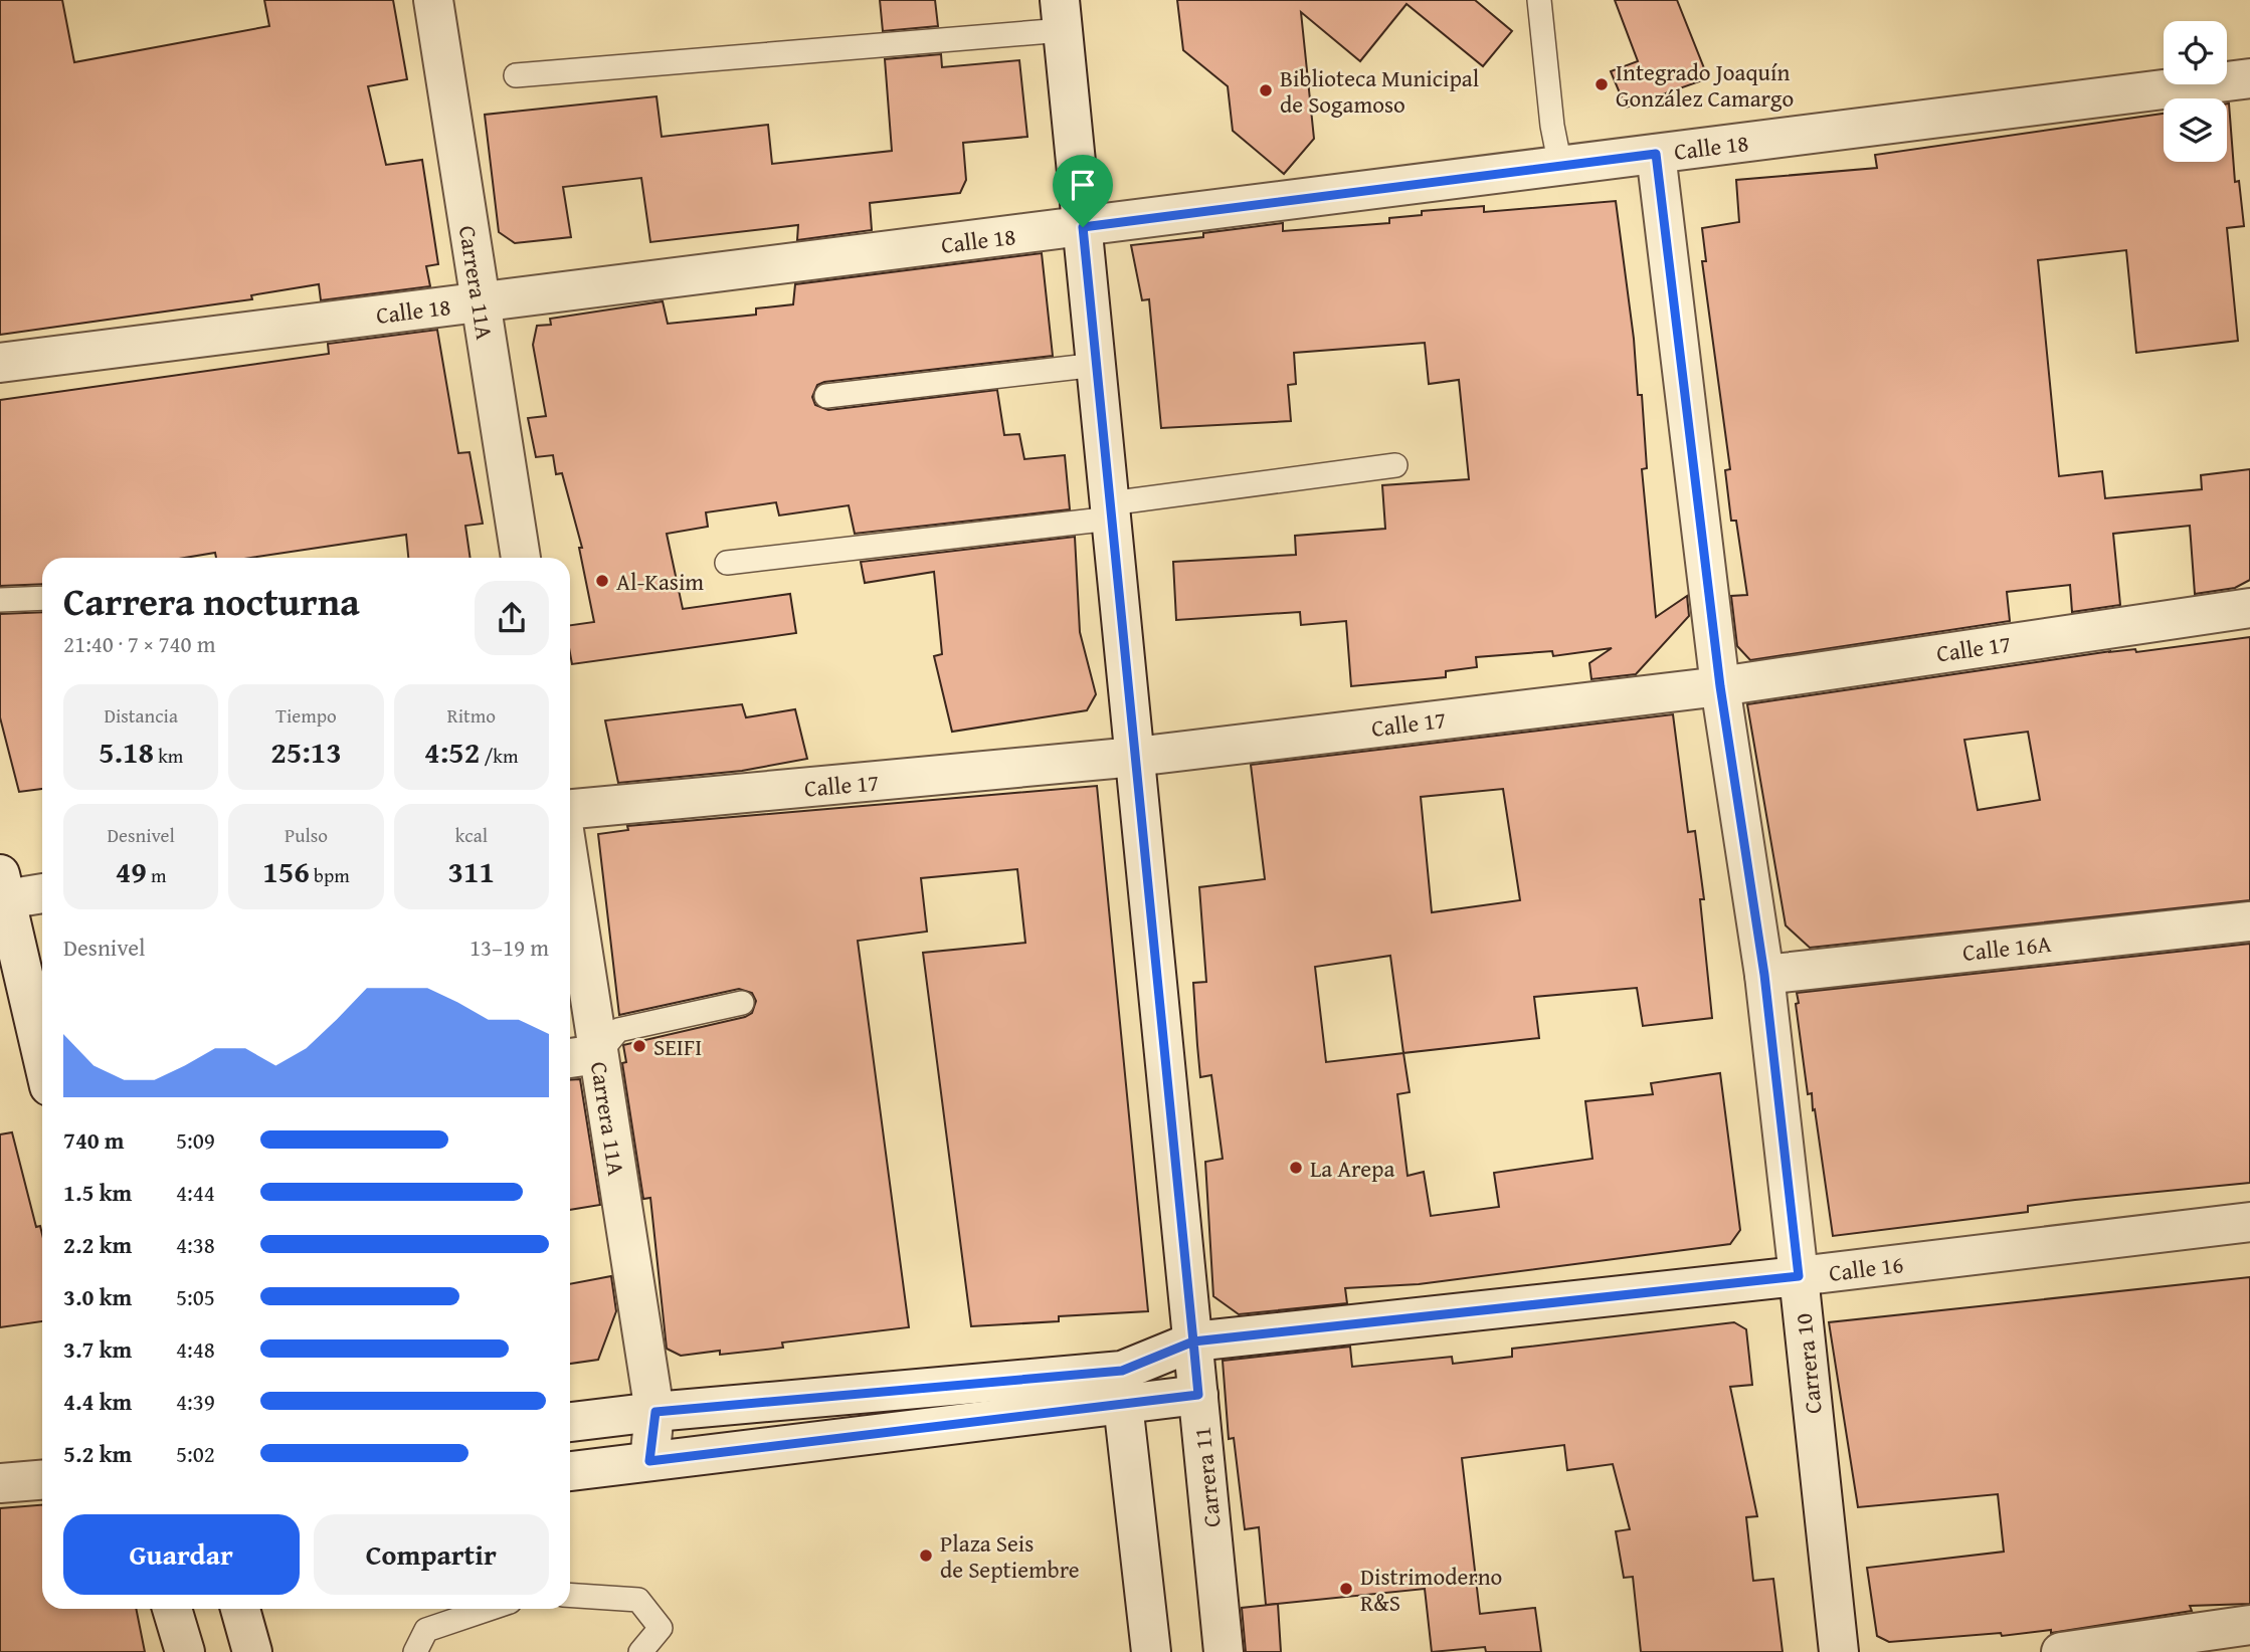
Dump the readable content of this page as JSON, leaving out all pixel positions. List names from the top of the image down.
{
  "streets": {
    "street": [
      "Calle 18",
      "Carrera 11A",
      "Calle 17",
      "Calle 16A",
      "Calle 16",
      "Carrera 10",
      "Carrera 11"
    ]
  },
  "crossings": [
    ["Calle 18", "Carrera 11A"],
    ["Calle 18", "Carrera 10"],
    ["Calle 18", "Carrera 11"],
    ["Carrera 11A", "Calle 16"],
    ["Calle 17", "Carrera 10"],
    ["Calle 17", "Carrera 11"],
    ["Calle 16A", "Carrera 10"],
    ["Calle 16", "Carrera 10"],
    ["Calle 16", "Carrera 11"]
  ],
  "places": [
    "Integrado Joaquín González Camargo",
    "Biblioteca Municipal de Sogamoso",
    "Al-Kasim",
    "SEIFI",
    "La Arepa",
    "Plaza Seis de Septiembre",
    "Distrimoderno R&S"
  ],
  "page": {
    "heading": ["Carrera nocturna", "21:40 · 7 × 740 m"],
    "stats": [
      ["Distancia", "5.18 km"],
      ["Tiempo", "25:13"],
      ["Ritmo", "4:52 /km"],
      ["Desnivel", "49 m"],
      ["Pulso", "156 bpm"],
      ["kcal", "311"]
    ],
    "chart": ["Desnivel", "13–19 m"],
    "list": [
      {
        "name": "740 m",
        "note": "5:09"
      },
      {
        "name": "1.5 km",
        "note": "4:44"
      },
      {
        "name": "2.2 km",
        "note": "4:38"
      },
      {
        "name": "3.0 km",
        "note": "5:05"
      },
      {
        "name": "3.7 km",
        "note": "4:48"
      },
      {
        "name": "4.4 km",
        "note": "4:39"
      },
      {
        "name": "5.2 km",
        "note": "5:02"
      }
    ],
    "buttons": ["Guardar", "Compartir"]
  }
}
